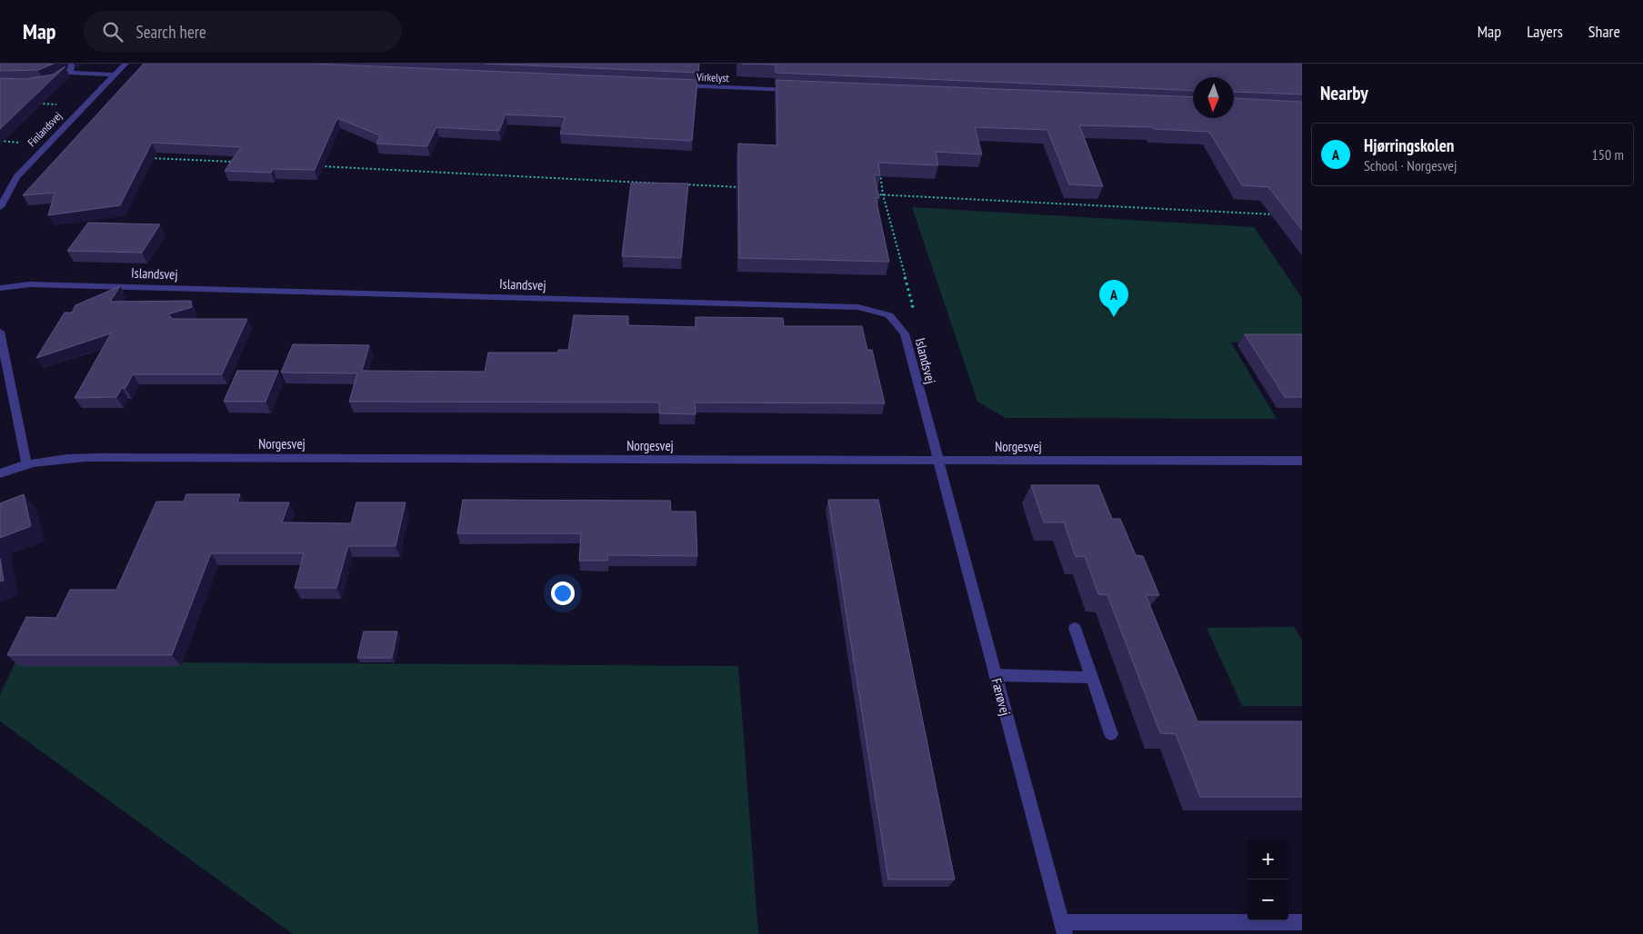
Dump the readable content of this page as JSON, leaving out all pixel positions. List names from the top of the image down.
{
  "streets": {
    "street": [
      "Virkelyst",
      "Finlandsvej",
      "Islandsvej",
      "Norgesvej",
      "Færøvej"
    ]
  },
  "crossings": [
    ["Islandsvej", "Norgesvej"],
    ["Islandsvej", "Færøvej"],
    ["Norgesvej", "Færøvej"]
  ],
  "north": "bottom",
  "page": {
    "header": "Map",
    "search": "Search here",
    "nav": ["Map", "Layers", "Share"],
    "heading": "Nearby",
    "list": [
      {
        "mark": "A",
        "name": "Hjørringskolen",
        "note": "School · Norgesvej",
        "value": "150 m"
      }
    ],
    "pins": "A",
    "map_buttons": ["+", "−"]
  }
}
